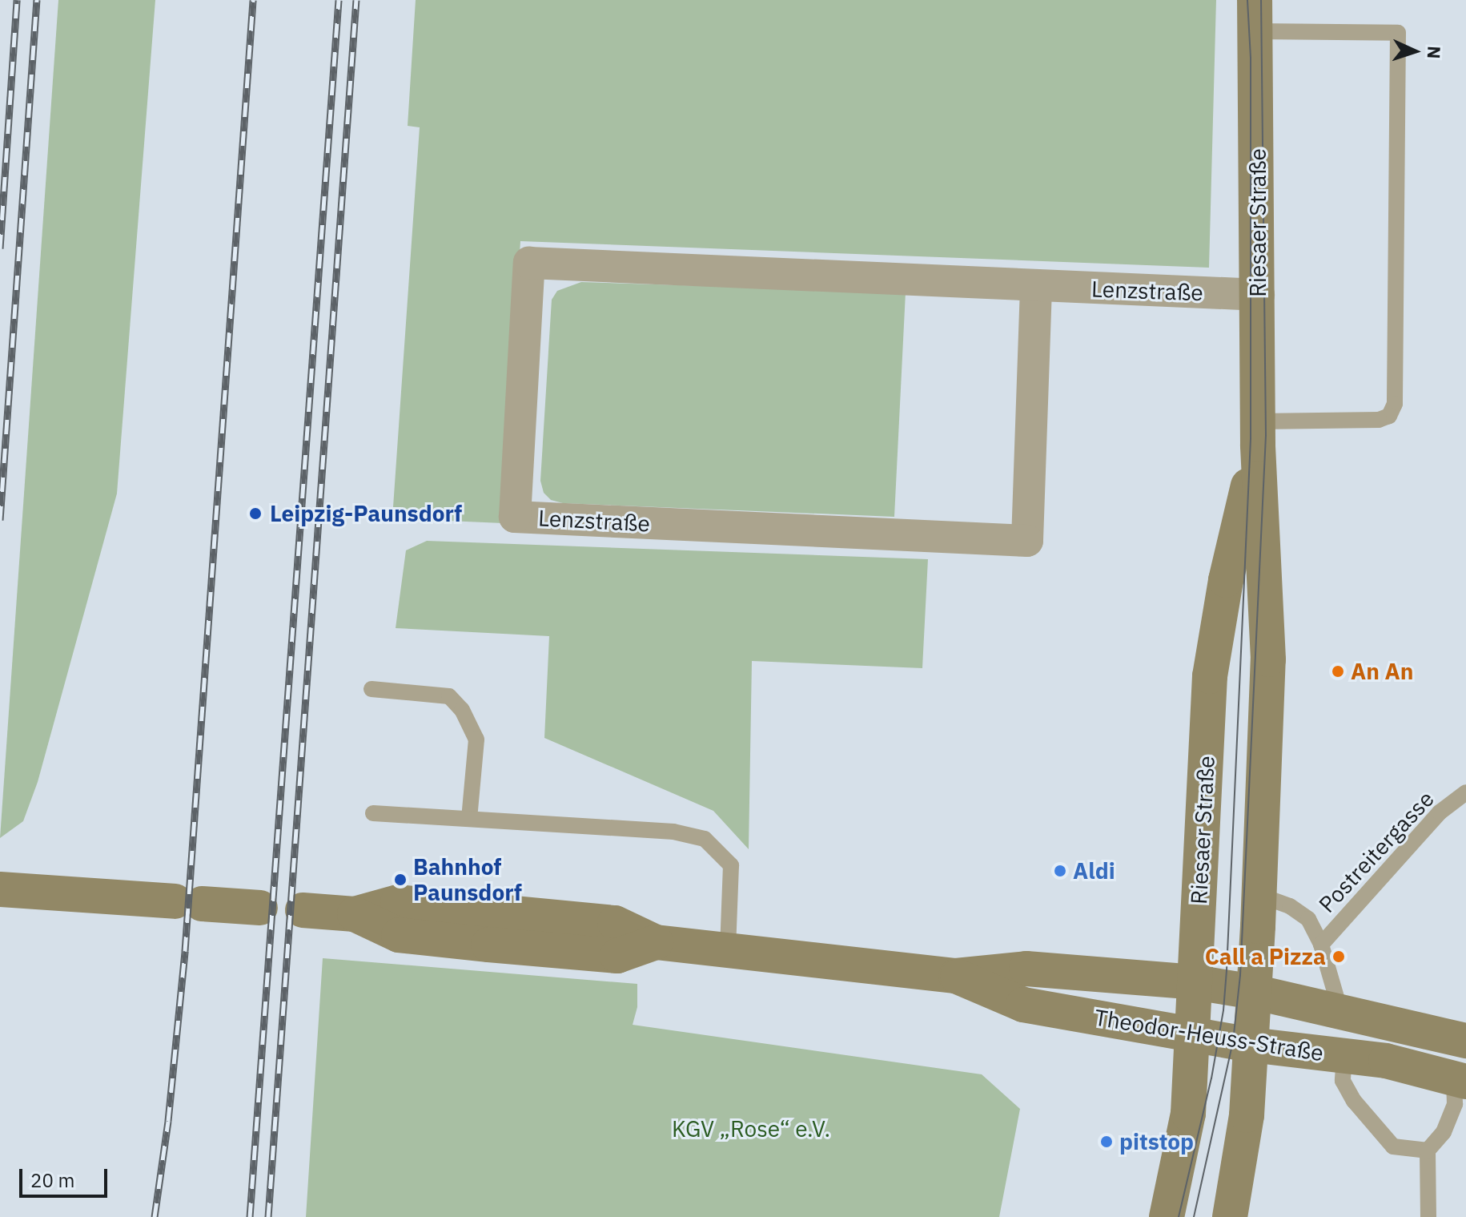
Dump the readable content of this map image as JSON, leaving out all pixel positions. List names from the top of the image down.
{
  "streets": {
    "main road": ["Riesaer Straße", "Theodor-Heuss-Straße"],
    "street": ["Lenzstraße"],
    "lane": ["Postreitergasse"]
  },
  "crossings": [
    ["Riesaer Straße", "Lenzstraße"],
    ["Riesaer Straße", "Theodor-Heuss-Straße"]
  ],
  "parks": ["KGV „Rose“ e.V."],
  "places": [
    "Leipzig-Paunsdorf",
    "An An",
    "Aldi",
    "Bahnhof Paunsdorf",
    "Call a Pizza",
    "pitstop"
  ],
  "scale_bar": "20 m",
  "north": "right"
}
